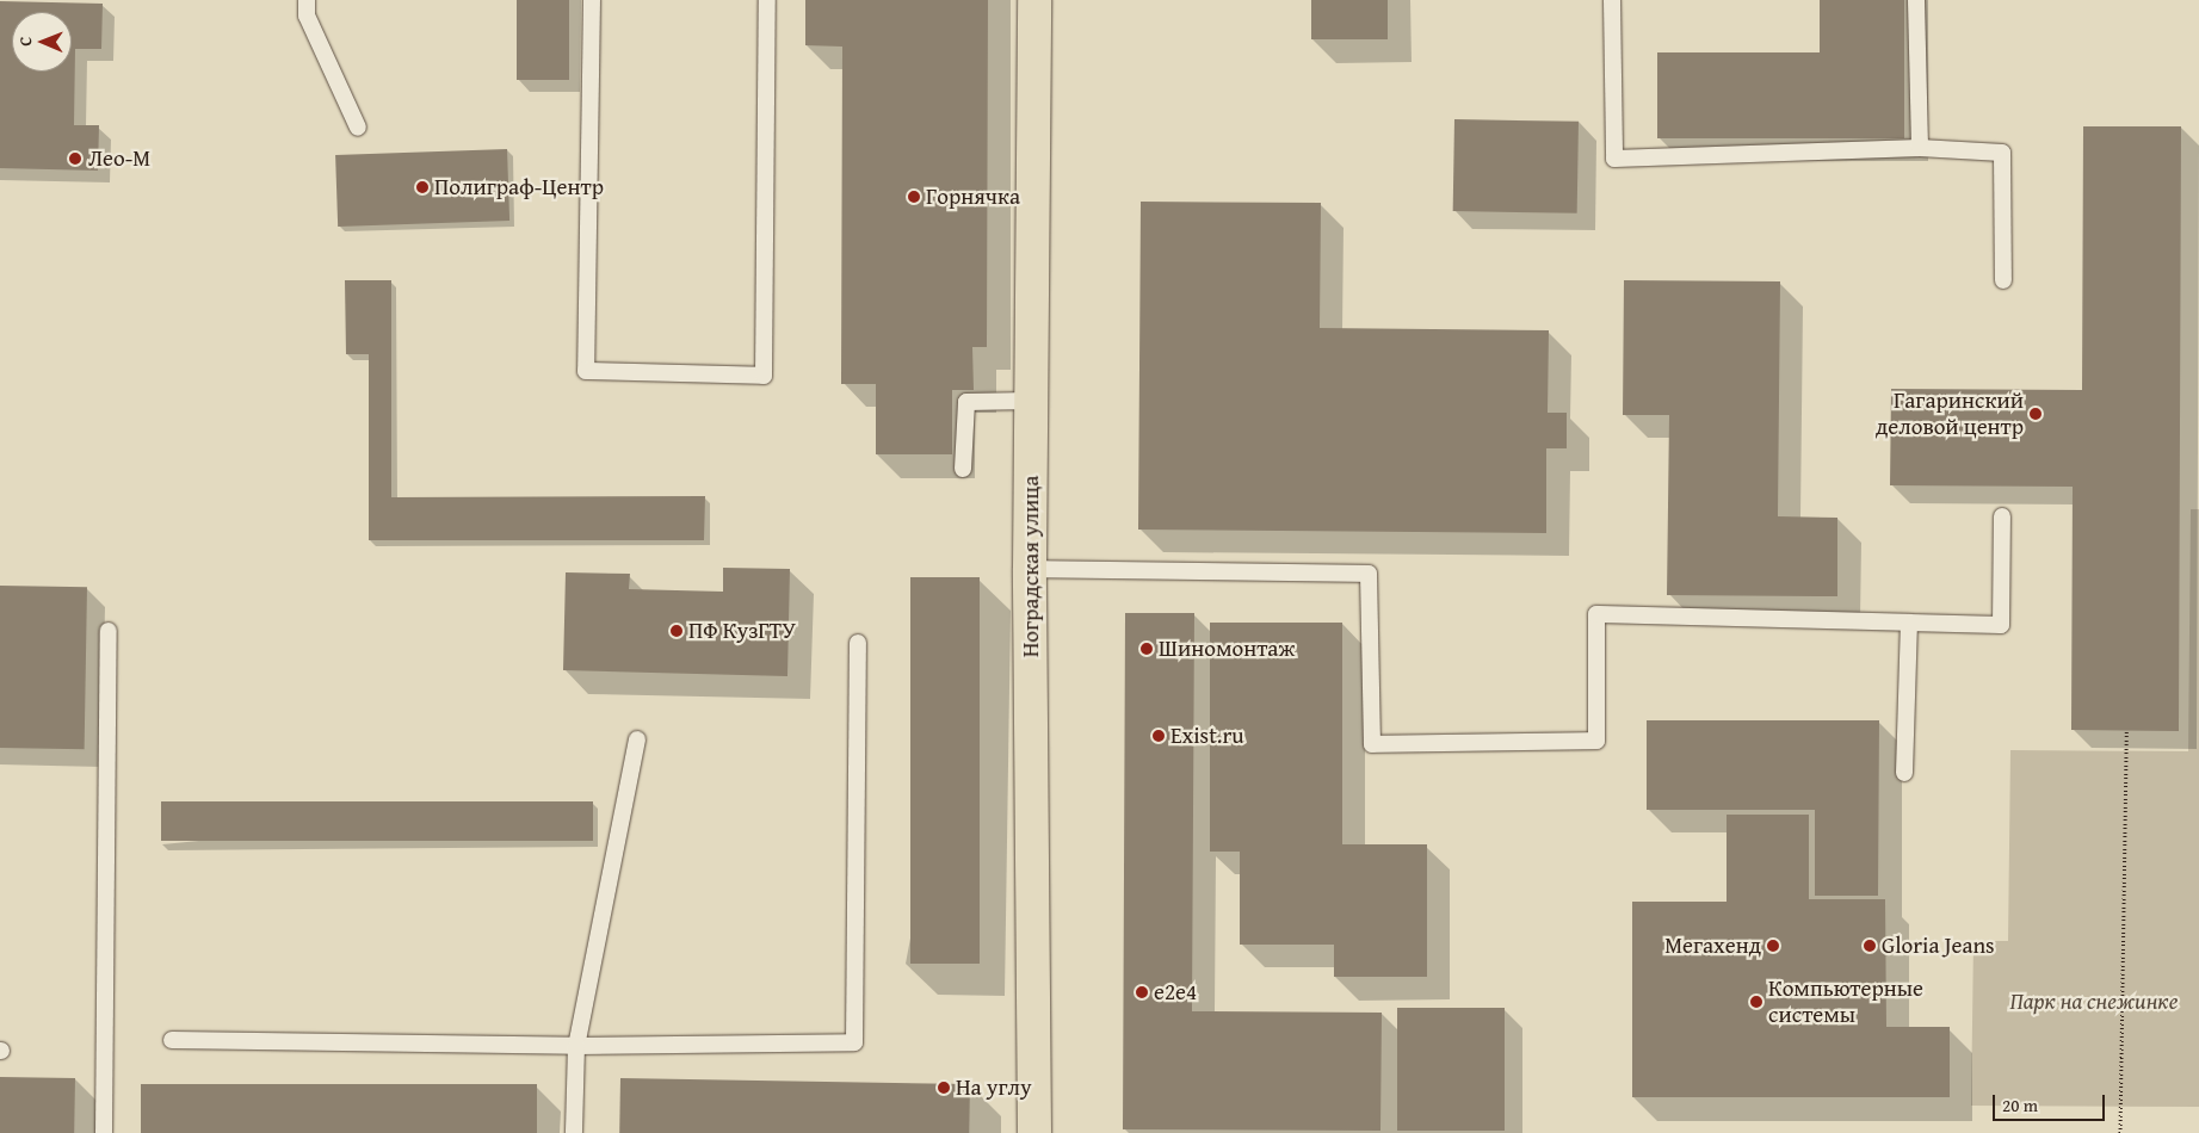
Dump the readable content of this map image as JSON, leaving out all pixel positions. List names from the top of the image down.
{
  "streets": {
    "main road": ["Ноградская улица"]
  },
  "parks": ["Парк на снежинке"],
  "places": [
    "Лео-М",
    "Полиграф-Центр",
    "Горнячка",
    "Гагаринский деловой центр",
    "ПФ КузГТУ",
    "Шиномонтаж",
    "Exist.ru",
    "Мегахенд",
    "Gloria Jeans",
    "e2e4",
    "Компьютерные системы",
    "На углу"
  ],
  "scale_bar": "20 m",
  "north": "left"
}
